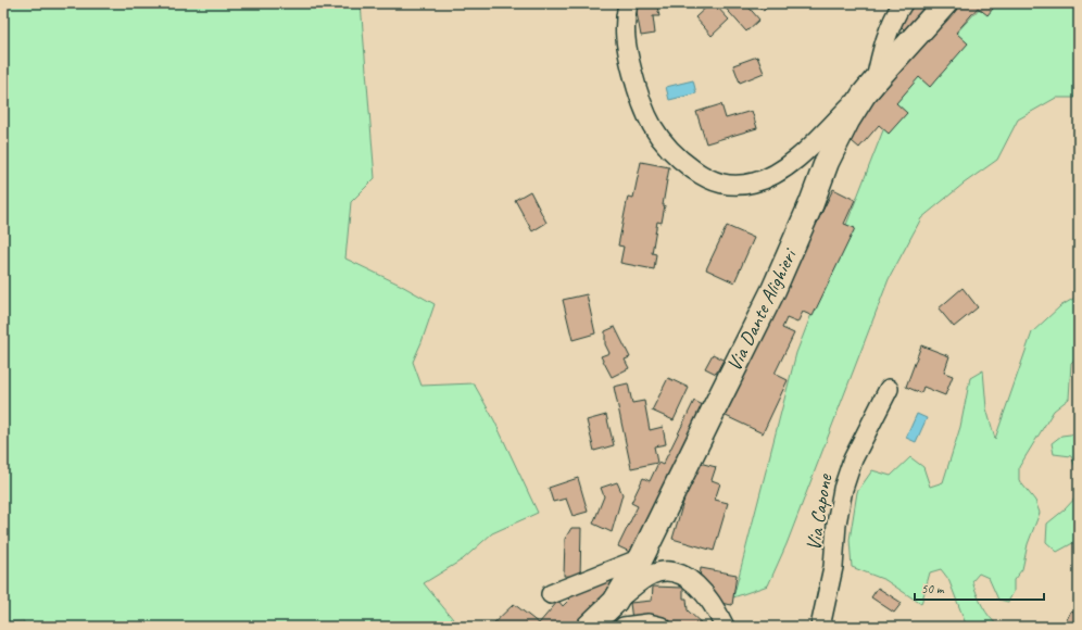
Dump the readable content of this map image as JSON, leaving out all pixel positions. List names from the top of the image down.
{
  "streets": {
    "main road": ["Via Dante Alighieri"],
    "street": ["Via Capone"]
  },
  "scale_bar": "50 m"
}
